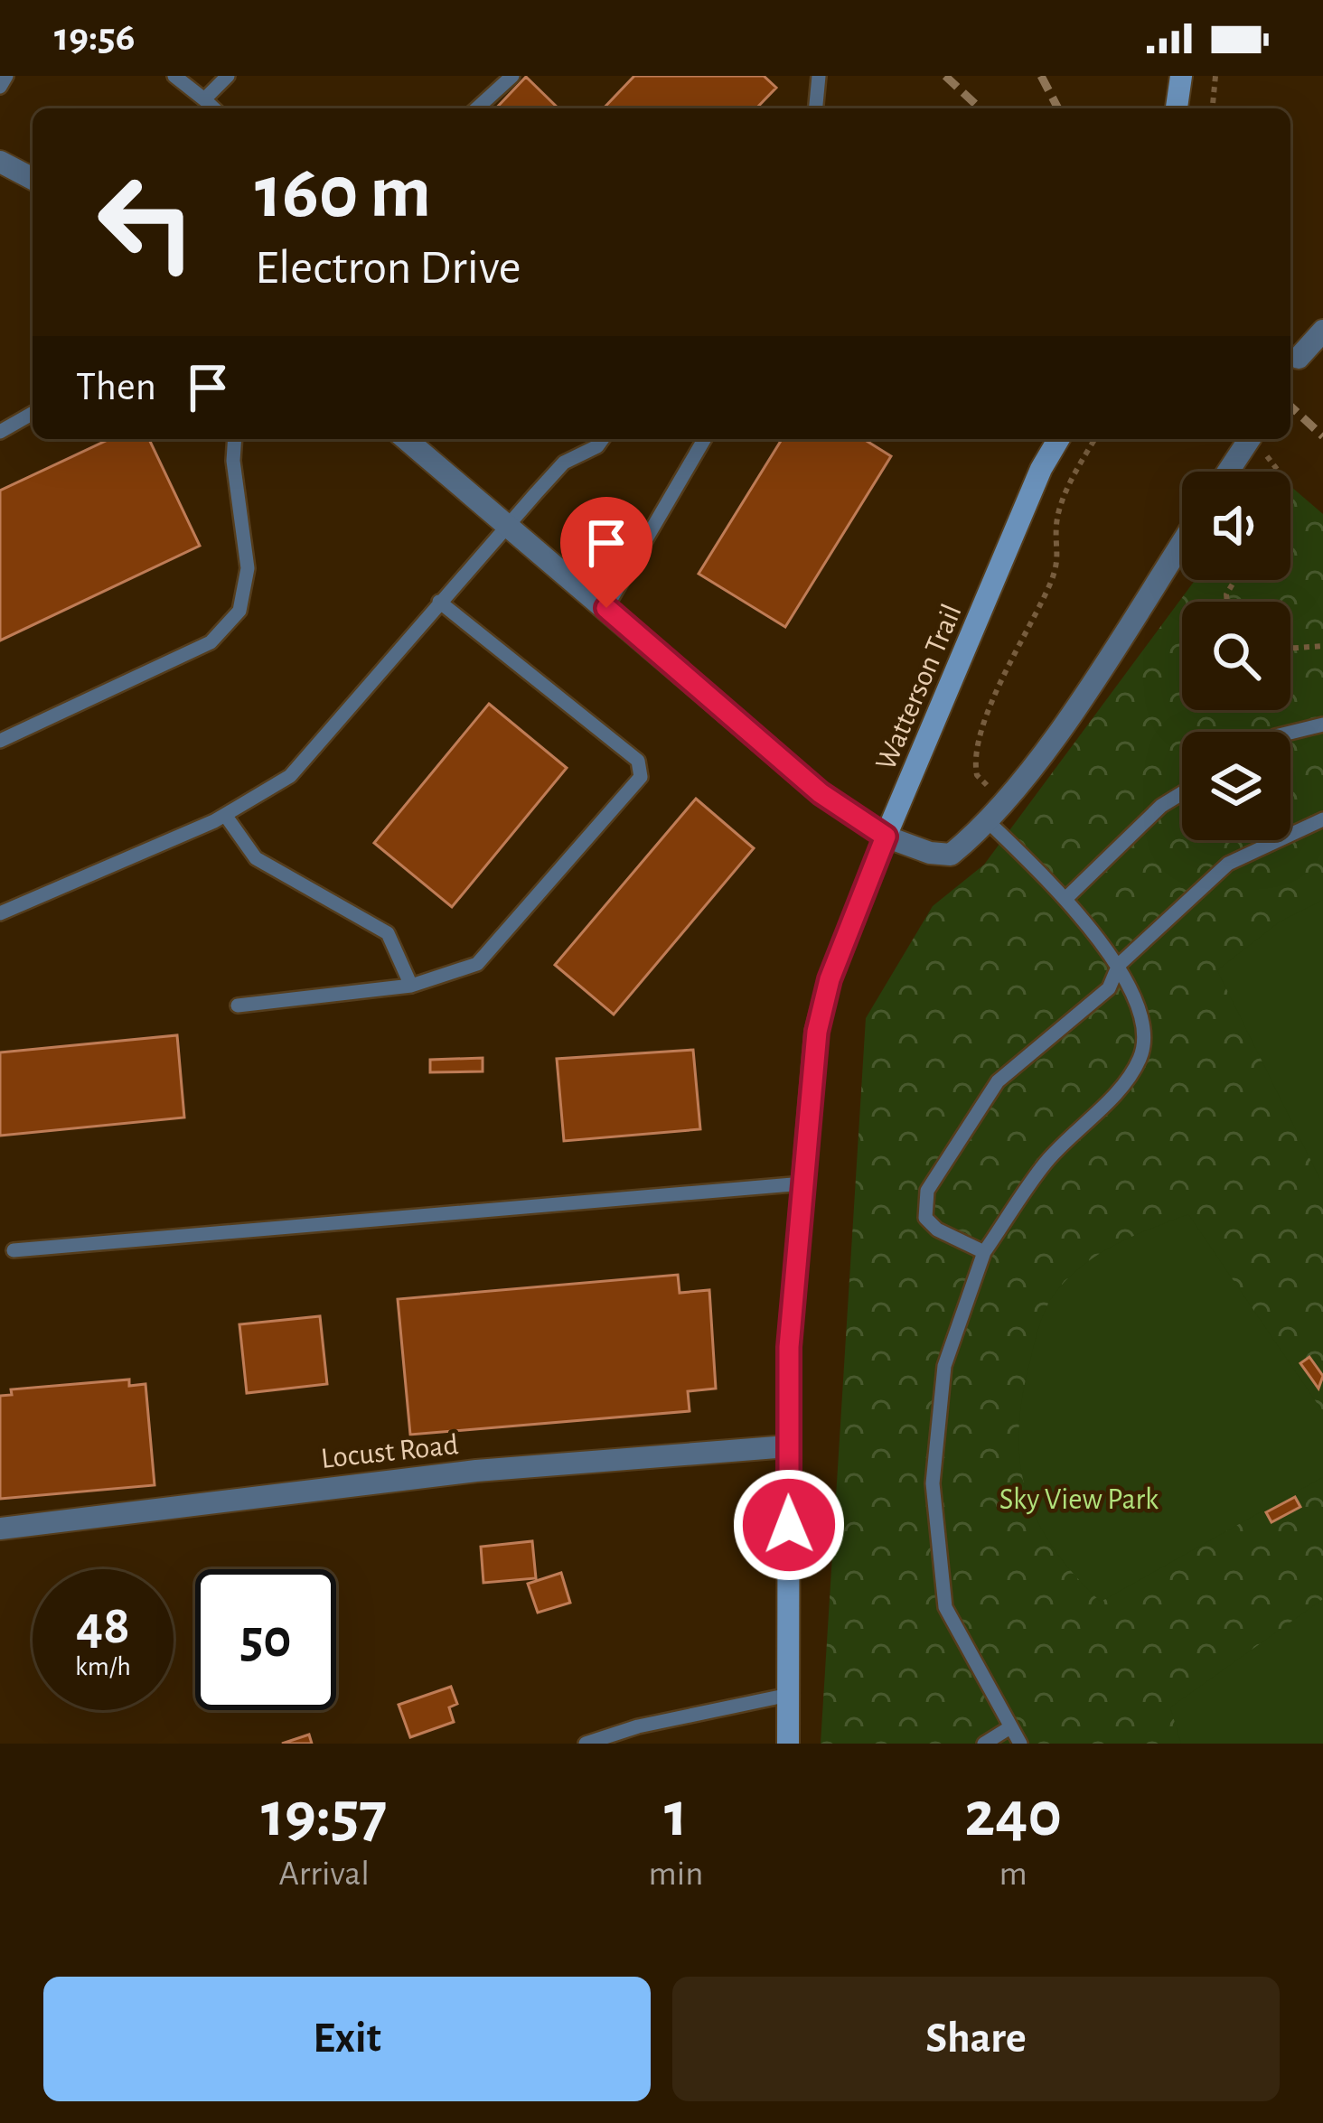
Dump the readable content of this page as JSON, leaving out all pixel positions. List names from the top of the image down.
{
  "streets": {
    "main road": ["Watterson Trail"],
    "street": ["Locust Road"]
  },
  "crossings": [
    ["Watterson Trail", "Locust Road"]
  ],
  "parks": ["Sky View Park"],
  "page": {
    "status": "19:56",
    "turn": ["160 m", "Electron Drive"],
    "then": "Then",
    "speed": "48 km/h",
    "limit": "50",
    "eta": [
      "19:57",
      "Arrival",
      "1",
      "min",
      "240",
      "m"
    ],
    "buttons": ["Exit", "Share"]
  }
}
